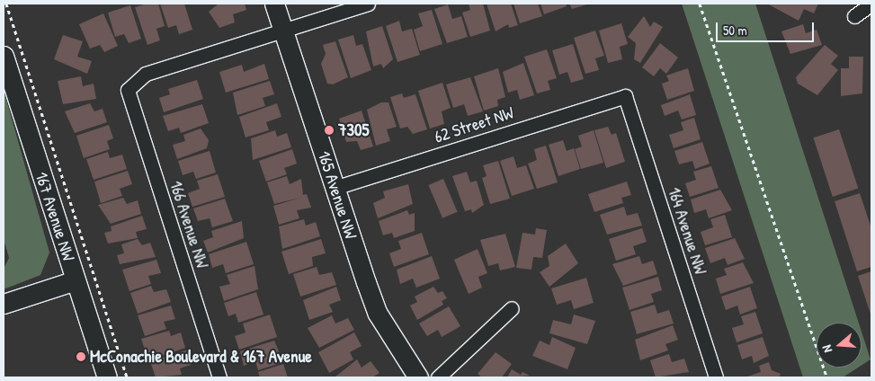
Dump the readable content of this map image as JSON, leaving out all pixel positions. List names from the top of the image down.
{
  "streets": {
    "street": [
      "62 Street NW",
      "165 Avenue NW",
      "167 Avenue NW",
      "166 Avenue NW",
      "164 Avenue NW"
    ]
  },
  "crossings": [
    ["62 Street NW", "165 Avenue NW"],
    ["62 Street NW", "164 Avenue NW"],
    ["165 Avenue NW", "166 Avenue NW"]
  ],
  "places": ["7305", "McConachie Boulevard & 167 Avenue"],
  "scale_bar": "50 m",
  "north": "left"
}
